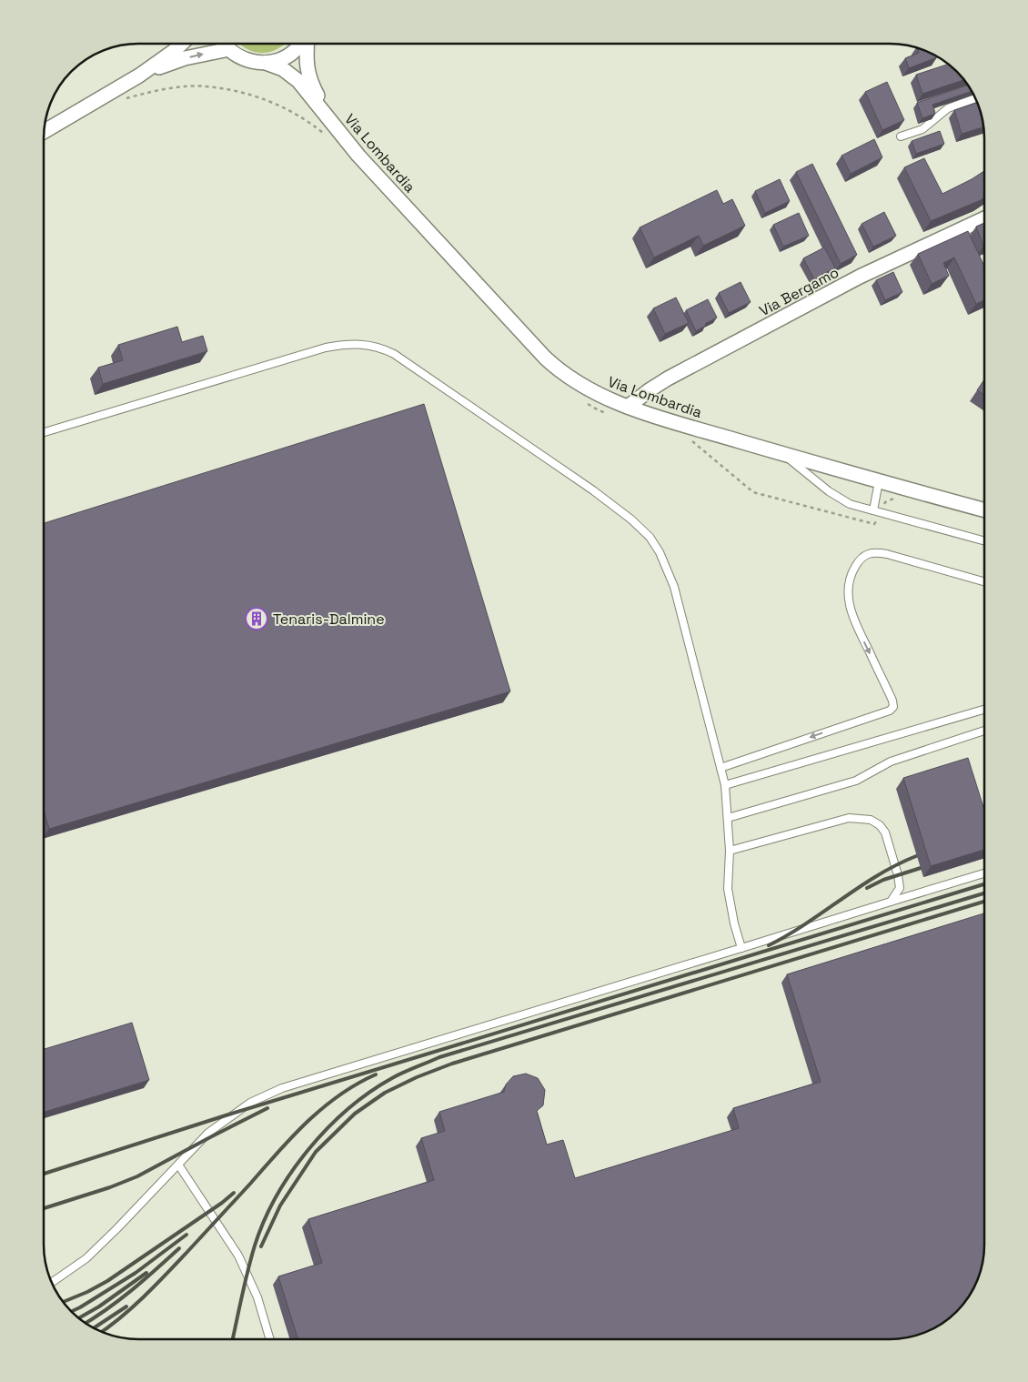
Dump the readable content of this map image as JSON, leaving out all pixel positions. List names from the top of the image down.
{
  "streets": {
    "street": ["Via Lombardia", "Via Bergamo"]
  },
  "crossings": [
    ["Via Lombardia", "Via Bergamo"]
  ],
  "places": {
    "building": ["Tenaris-Dalmine"]
  }
}
